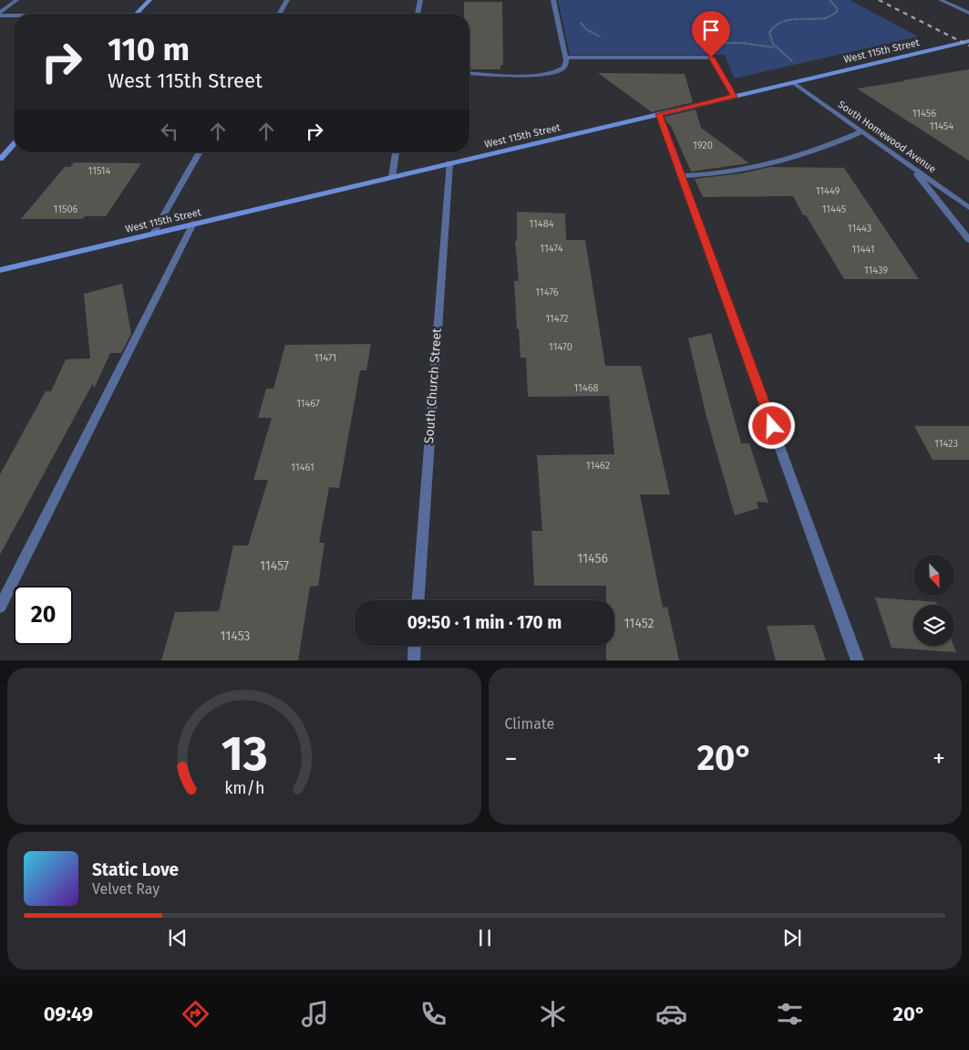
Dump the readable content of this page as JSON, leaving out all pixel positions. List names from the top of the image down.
{
  "streets": {
    "street": ["West 115th Street", "South Homewood Avenue", "South Church Street"]
  },
  "crossings": [
    ["West 115th Street", "South Homewood Avenue"],
    ["West 115th Street", "South Church Street"]
  ],
  "house_numbers": [
    "11456",
    "11454",
    "1920",
    "11514",
    "11449",
    "11506",
    "11445",
    "11484",
    "11443",
    "11474",
    "11441",
    "11439",
    "11476",
    "11472",
    "11470",
    "11471",
    "11468",
    "11467",
    "11423",
    "11462",
    "11461",
    "11456",
    "11457",
    "11452",
    "11453"
  ],
  "north": "bottom right",
  "page": {
    "turn": ["110 m", "West 115th Street"],
    "limit": "20",
    "trip": "09:50 · 1 min · 170 m",
    "tile": "Climate",
    "heat": ["−", "20°", "+"],
    "song": ["Static Love", "Velvet Ray"],
    "tabs": ["09:49", "20°"],
    "gauge": ["13", "km/h"]
  }
}
